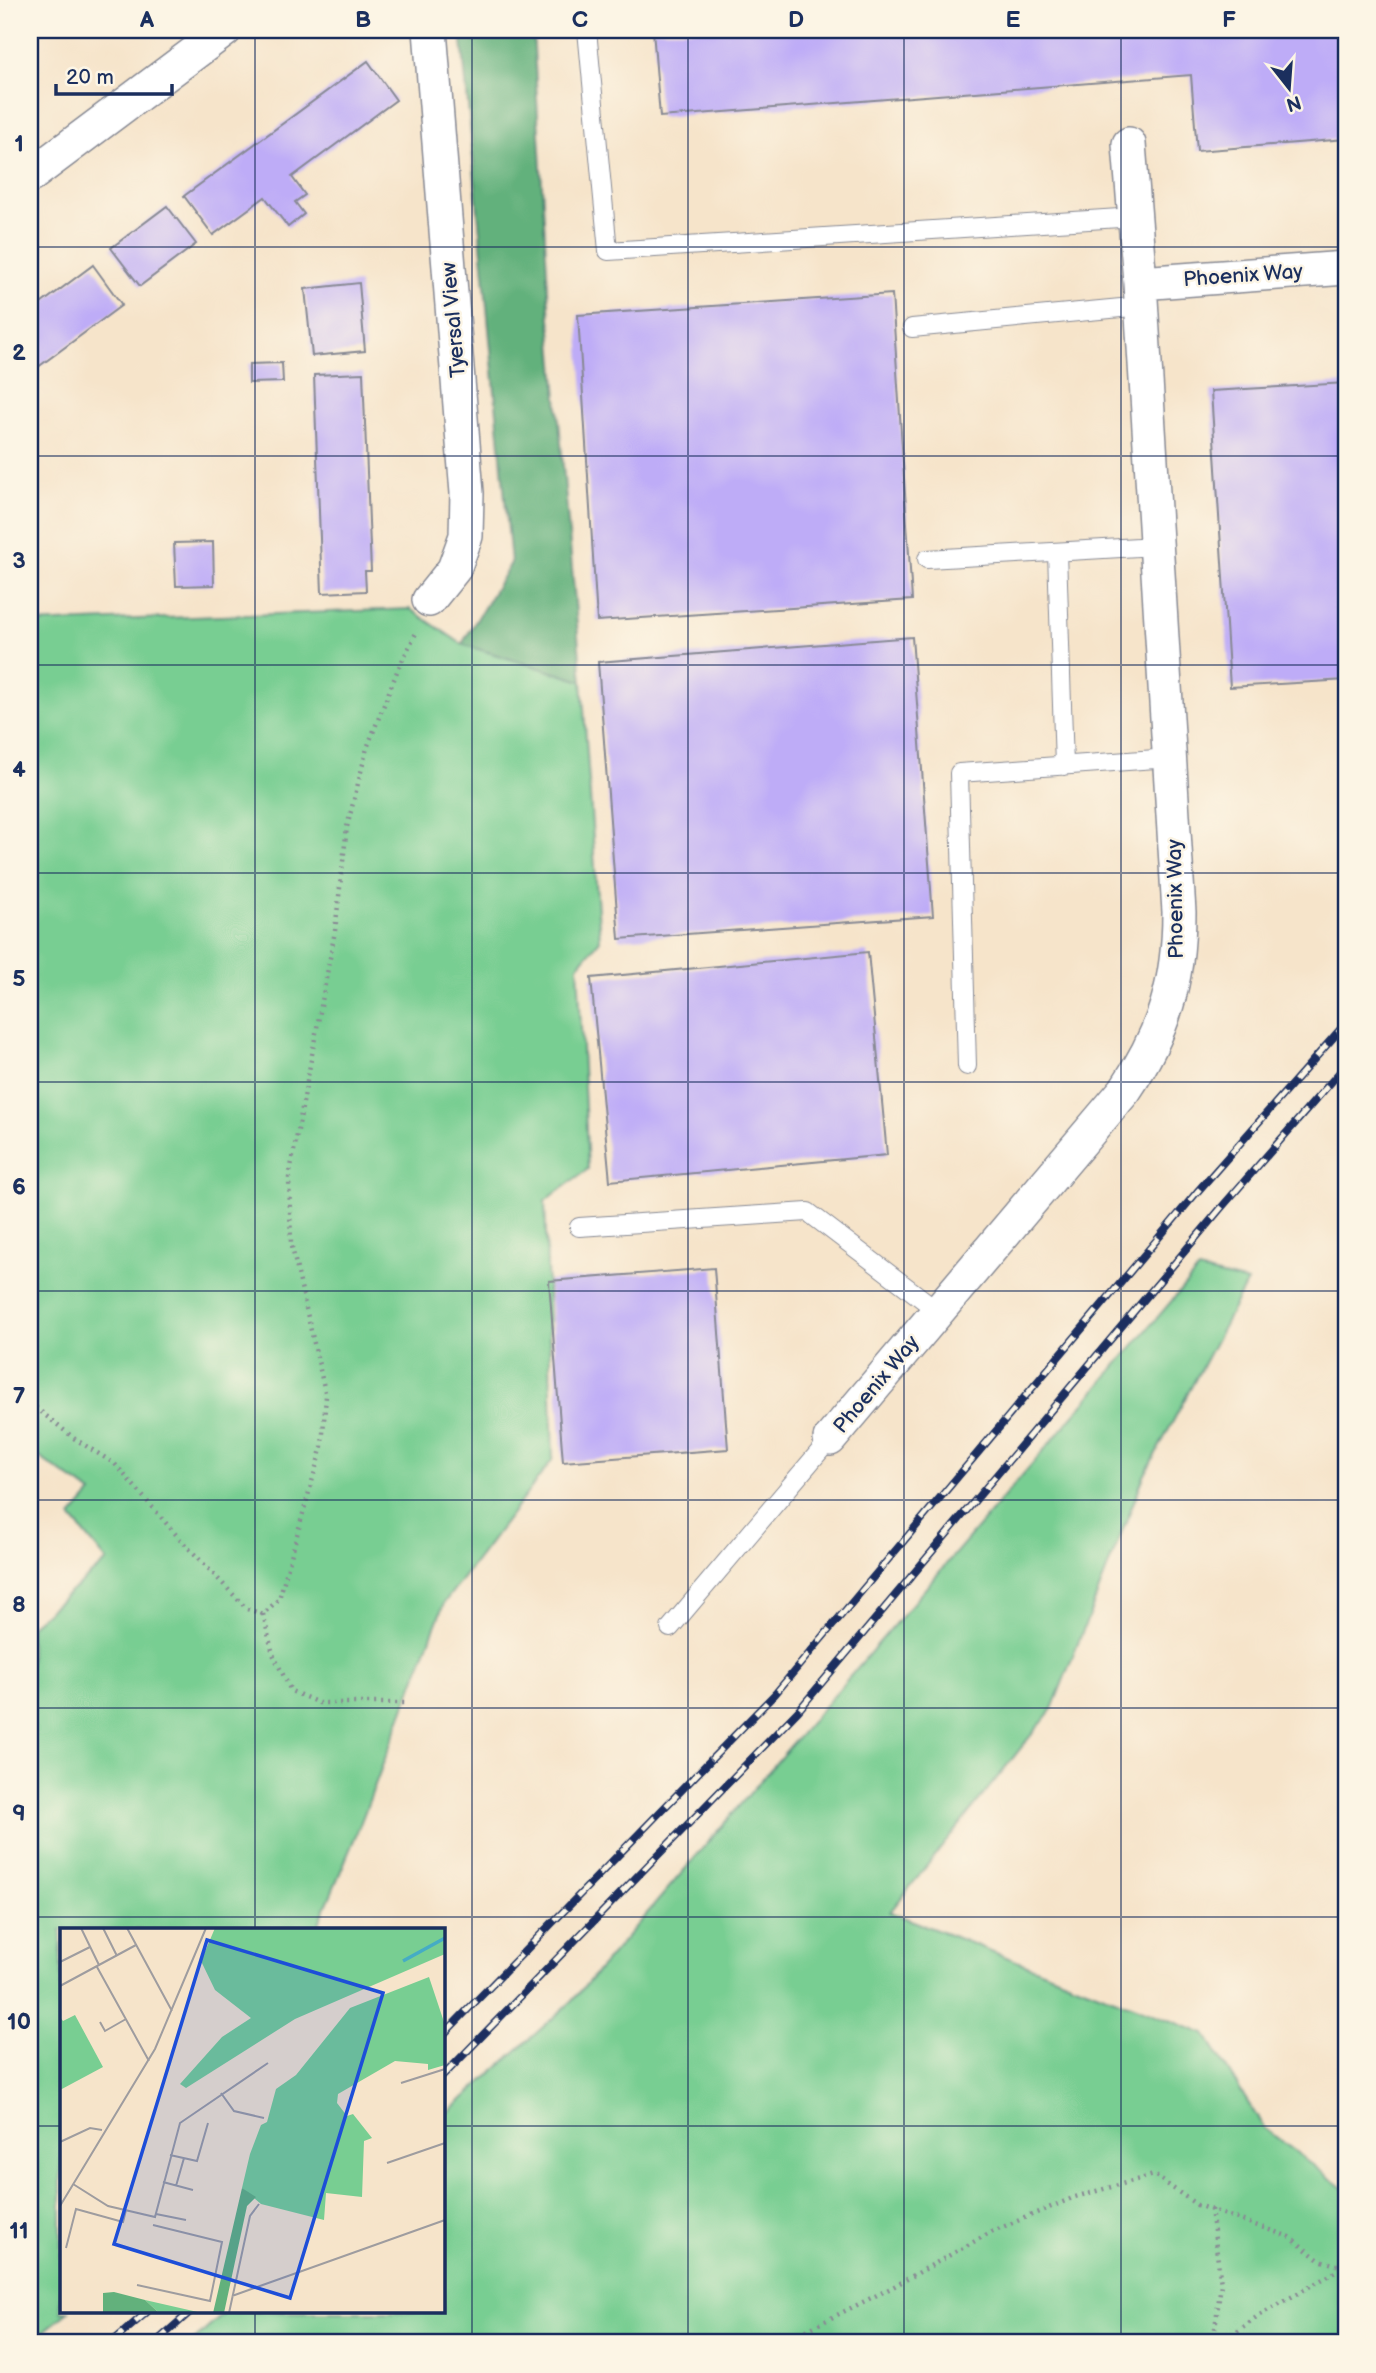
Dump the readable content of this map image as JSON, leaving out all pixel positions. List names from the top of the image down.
{
  "streets": {
    "street": ["Phoenix Way", "Tyersal View"]
  },
  "scale_bar": "20 m",
  "north": "bottom",
  "grid": {
    "columns": [
      "A",
      "B",
      "C",
      "D",
      "E",
      "F"
    ],
    "rows": [
      "1",
      "2",
      "3",
      "4",
      "5",
      "6",
      "7",
      "8",
      "9",
      "10",
      "11"
    ]
  }
}
